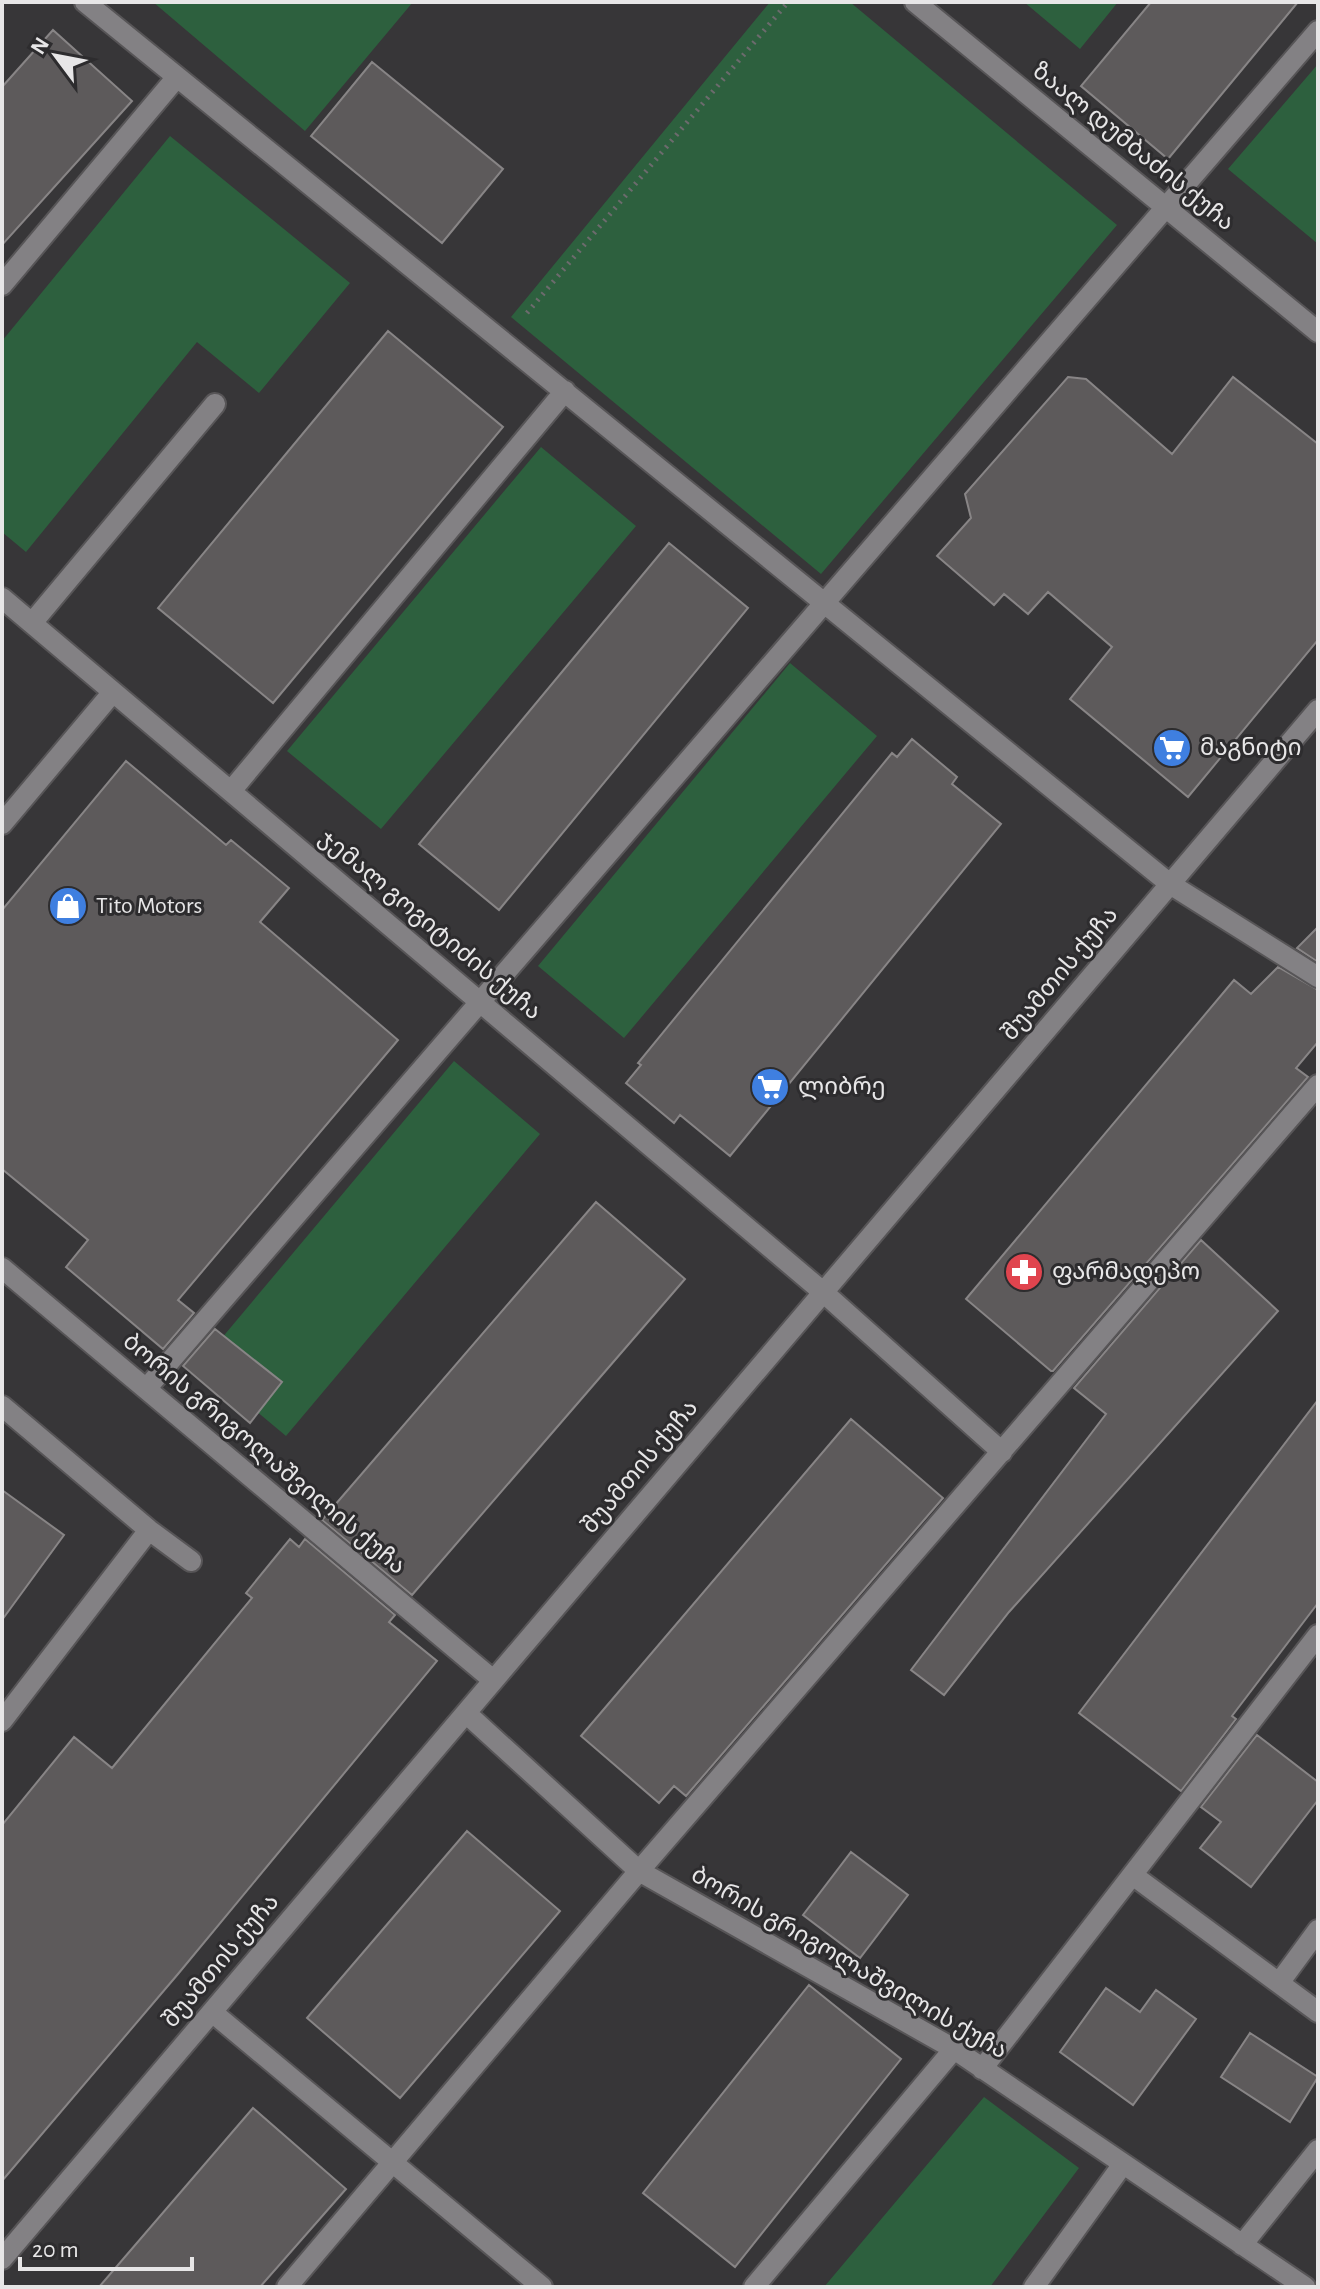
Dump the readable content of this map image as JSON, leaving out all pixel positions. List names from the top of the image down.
{
  "streets": {
    "street": [
      "ზაალ დუმბაძის ქუჩა",
      "ჯემალ გოგიტიძის ქუჩა",
      "შუამთის ქუჩა",
      "ბორის გრიგოლაშვილის ქუჩა"
    ]
  },
  "crossings": [
    ["ჯემალ გოგიტიძის ქუჩა", "შუამთის ქუჩა"],
    ["შუამთის ქუჩა", "ბორის გრიგოლაშვილის ქუჩა"]
  ],
  "places": {
    "supermarket": ["მაგნიტი", "ლიბრე"],
    "shop": ["Tito Motors"],
    "pharmacy": ["ფარმადეპო"]
  },
  "scale_bar": "20 m",
  "north": "top left"
}
